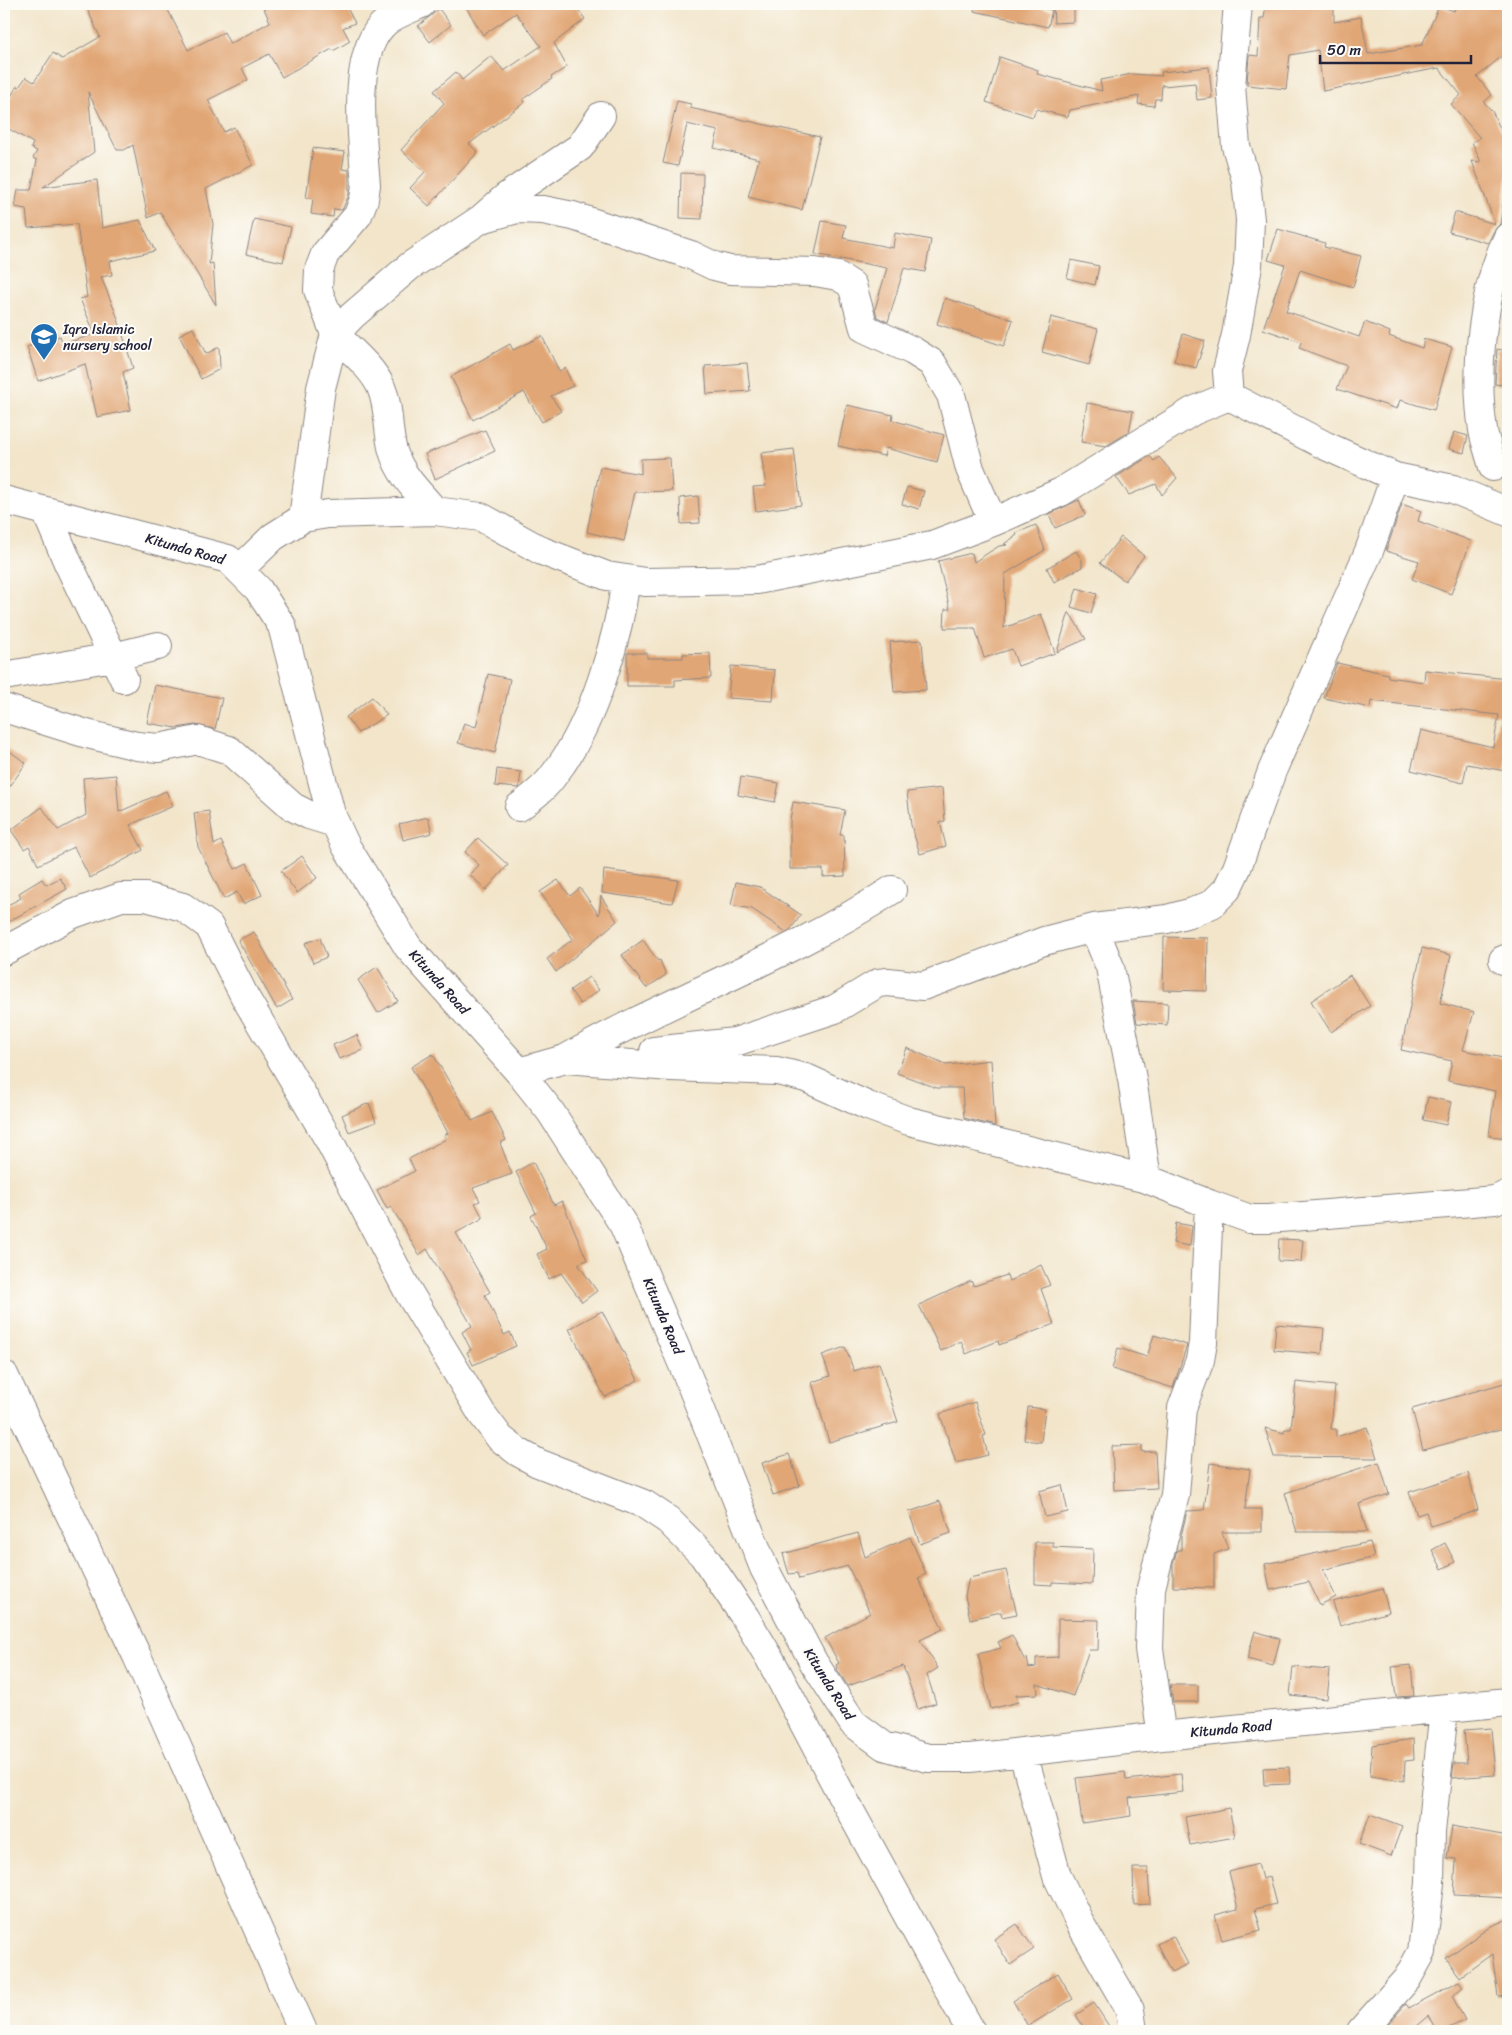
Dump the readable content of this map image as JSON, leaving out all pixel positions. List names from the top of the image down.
{
  "streets": {
    "street": ["Kitunda Road"]
  },
  "places": {
    "school or university": ["Iqra Islamic nursery school"]
  },
  "scale_bar": "50 m"
}
